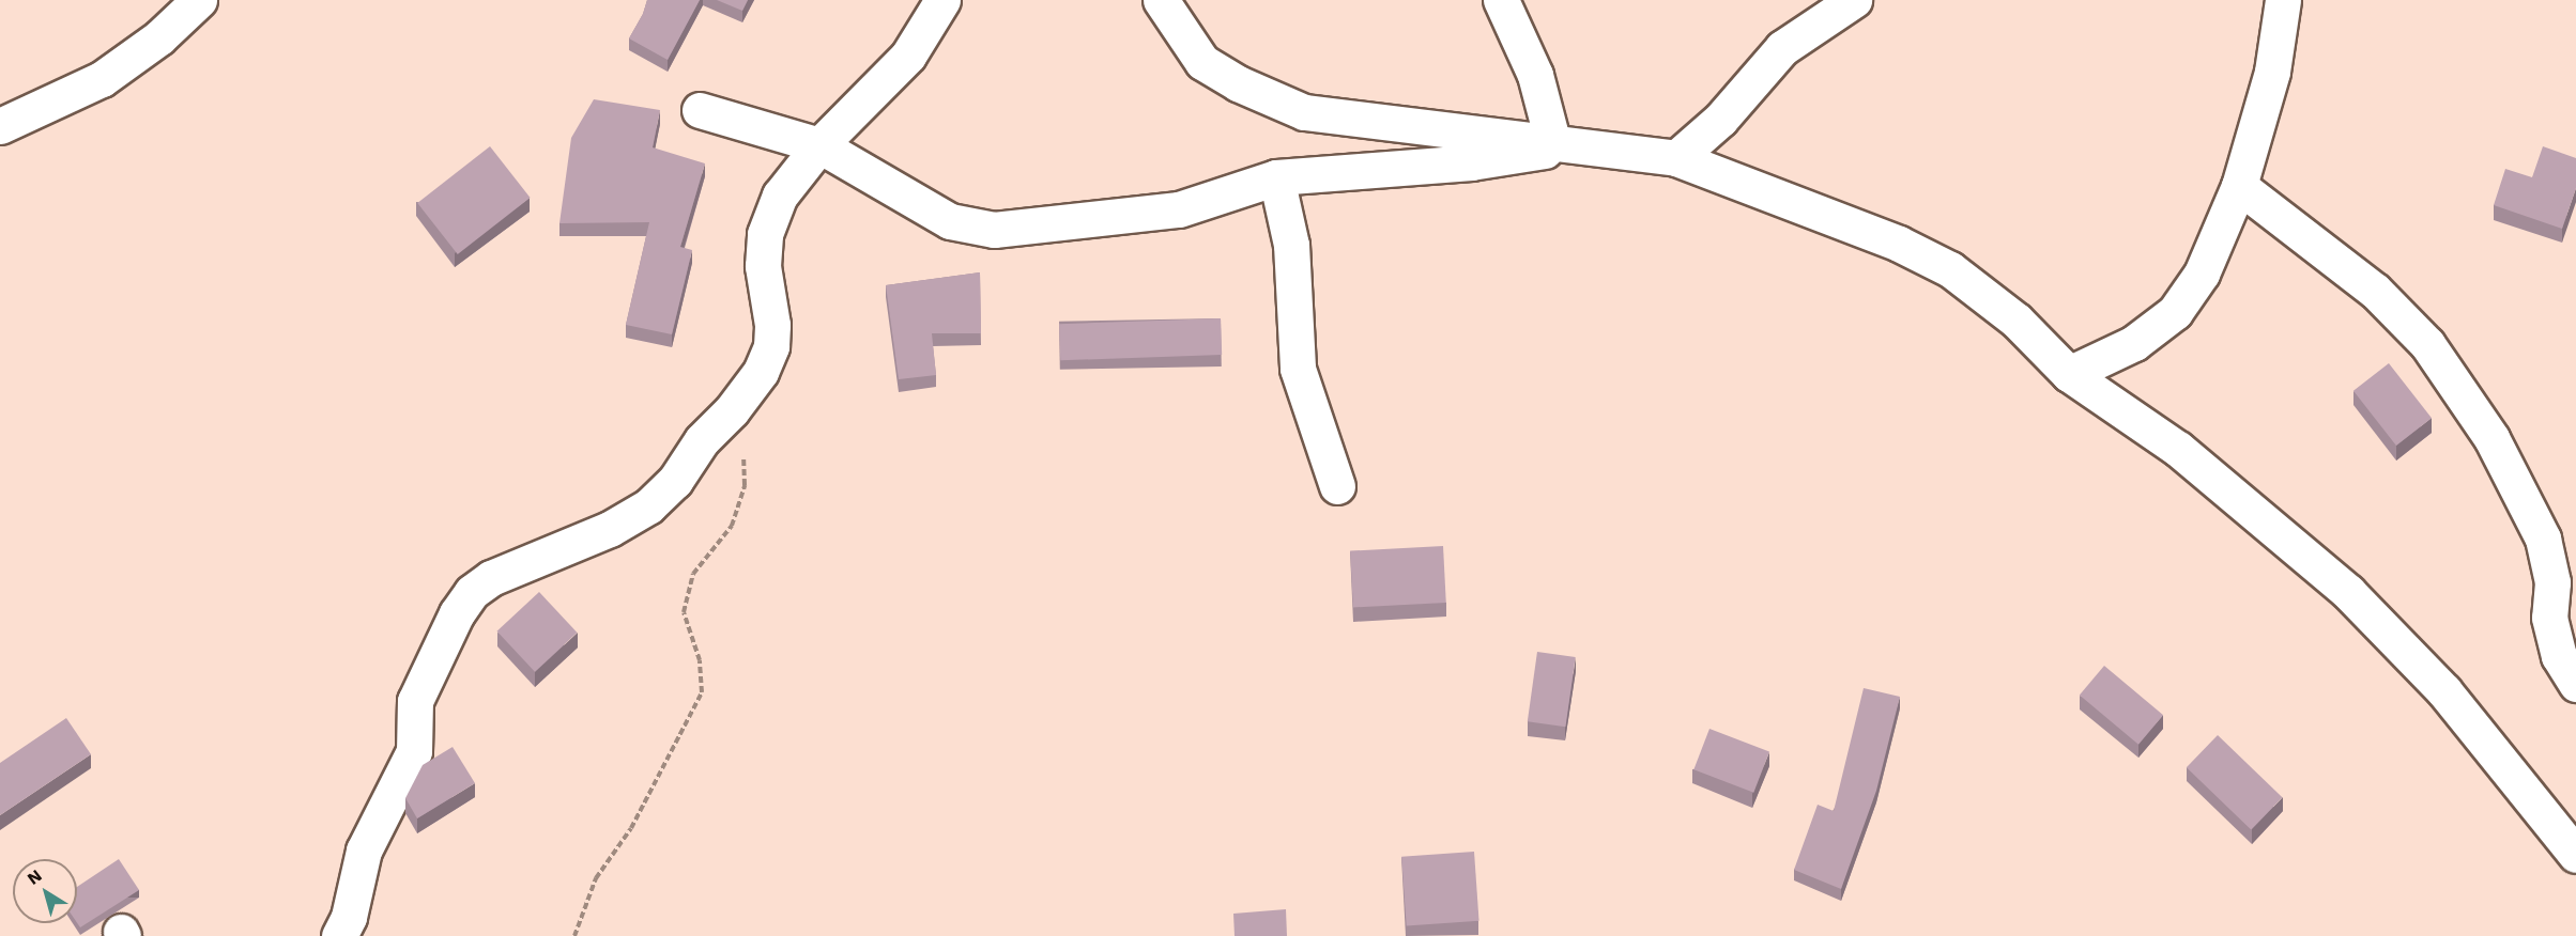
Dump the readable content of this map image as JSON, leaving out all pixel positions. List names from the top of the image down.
{
  "north": "top left"
}
